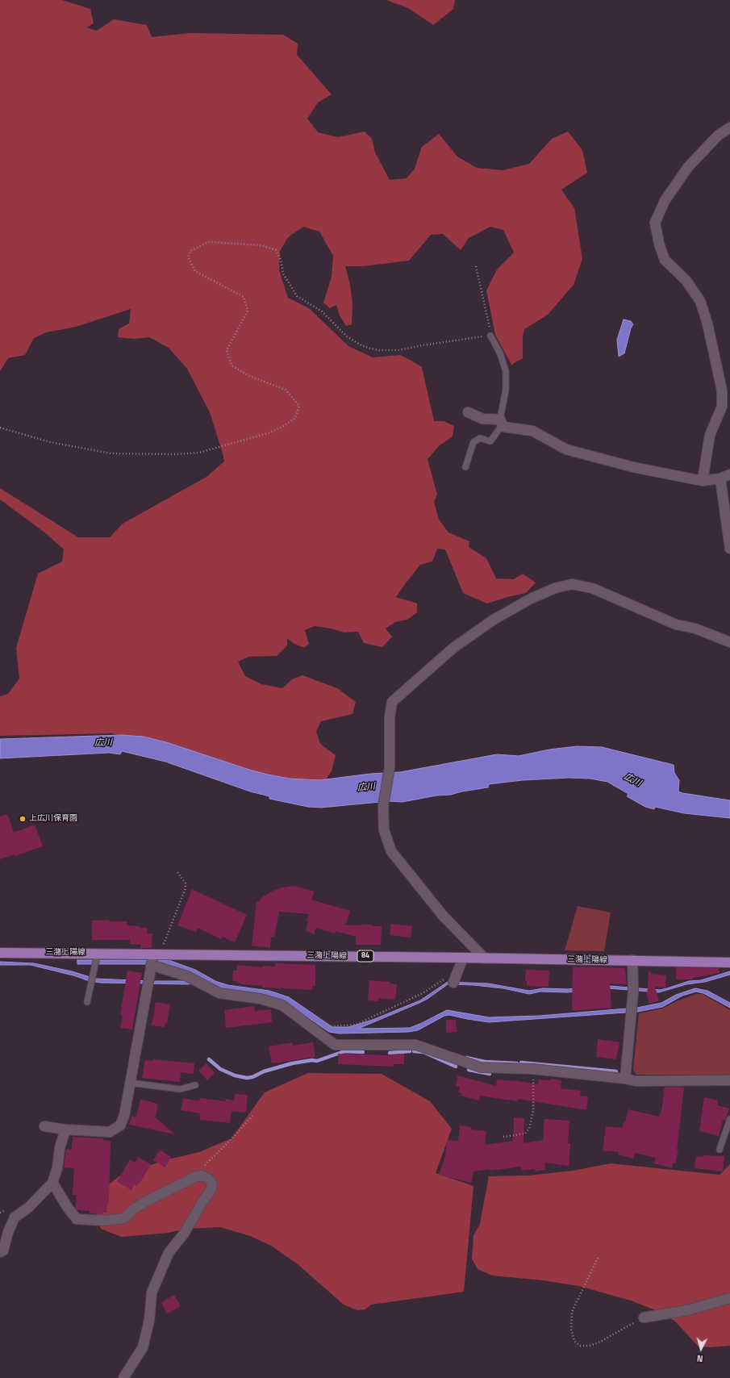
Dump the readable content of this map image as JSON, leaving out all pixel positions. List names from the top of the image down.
{
  "streets": {
    "main road": ["三潴上陽線", "84"]
  },
  "water": ["広川"],
  "places": ["上広川保育園"],
  "north": "bottom"
}
